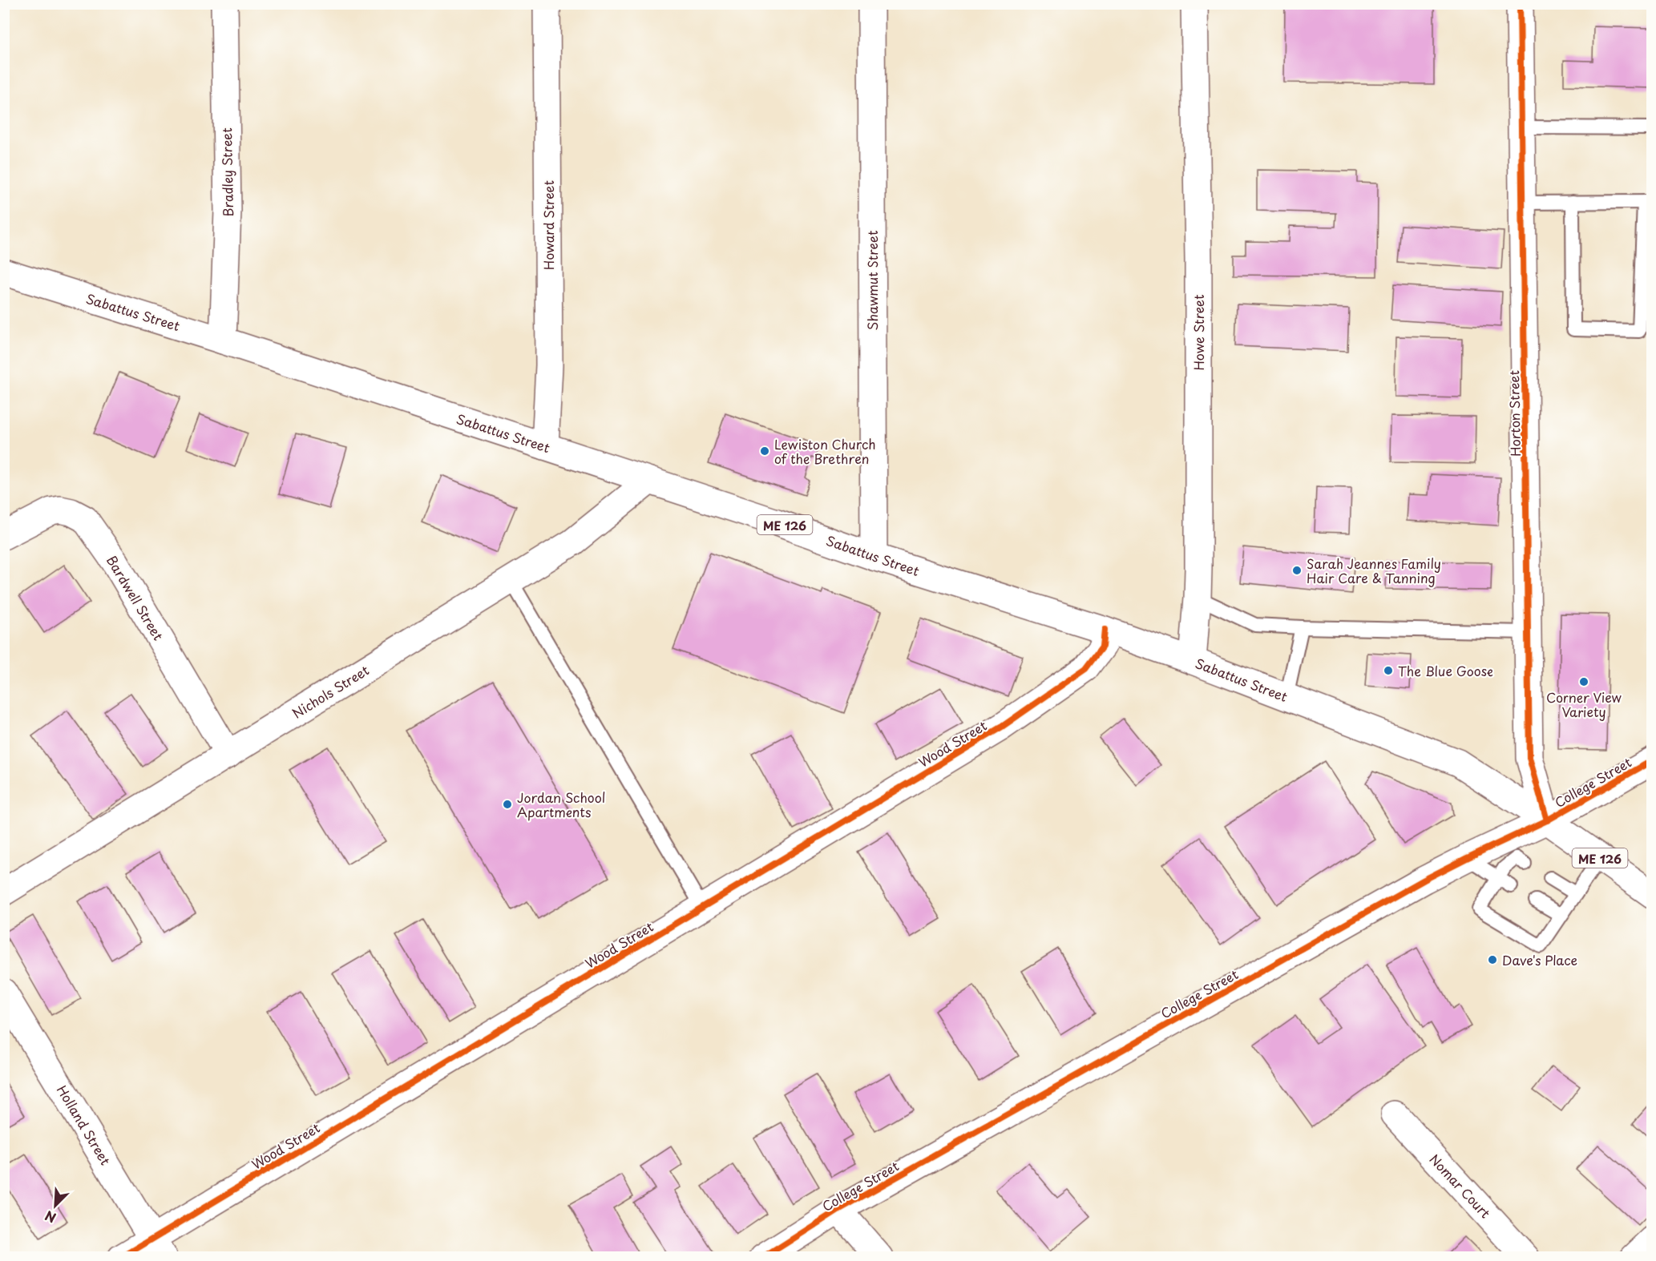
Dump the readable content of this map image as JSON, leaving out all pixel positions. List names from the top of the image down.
{
  "streets": {
    "street": [
      "Bradley Street",
      "Howard Street",
      "Shawmut Street",
      "Sabattus Street",
      "Howe Street",
      "Horton Street",
      "ME 126",
      "Bardwell Street",
      "Nichols Street",
      "Wood Street",
      "College Street",
      "Holland Street",
      "Nomar Court"
    ]
  },
  "crossings": [
    ["Bradley Street", "Sabattus Street"],
    ["Howard Street", "Sabattus Street"],
    ["Shawmut Street", "Sabattus Street"],
    ["Sabattus Street", "Howe Street"],
    ["Sabattus Street", "Horton Street"],
    ["Sabattus Street", "Nichols Street"],
    ["Sabattus Street", "Wood Street"],
    ["Sabattus Street", "College Street"],
    ["Horton Street", "College Street"],
    ["Bardwell Street", "Nichols Street"],
    ["Wood Street", "Holland Street"]
  ],
  "places": [
    "Lewiston Church of the Brethren",
    "Sarah Jeannes Family Hair Care & Tanning",
    "The Blue Goose",
    "Corner View Variety",
    "Jordan School Apartments",
    "Dave's Place"
  ],
  "north": "bottom left"
}
